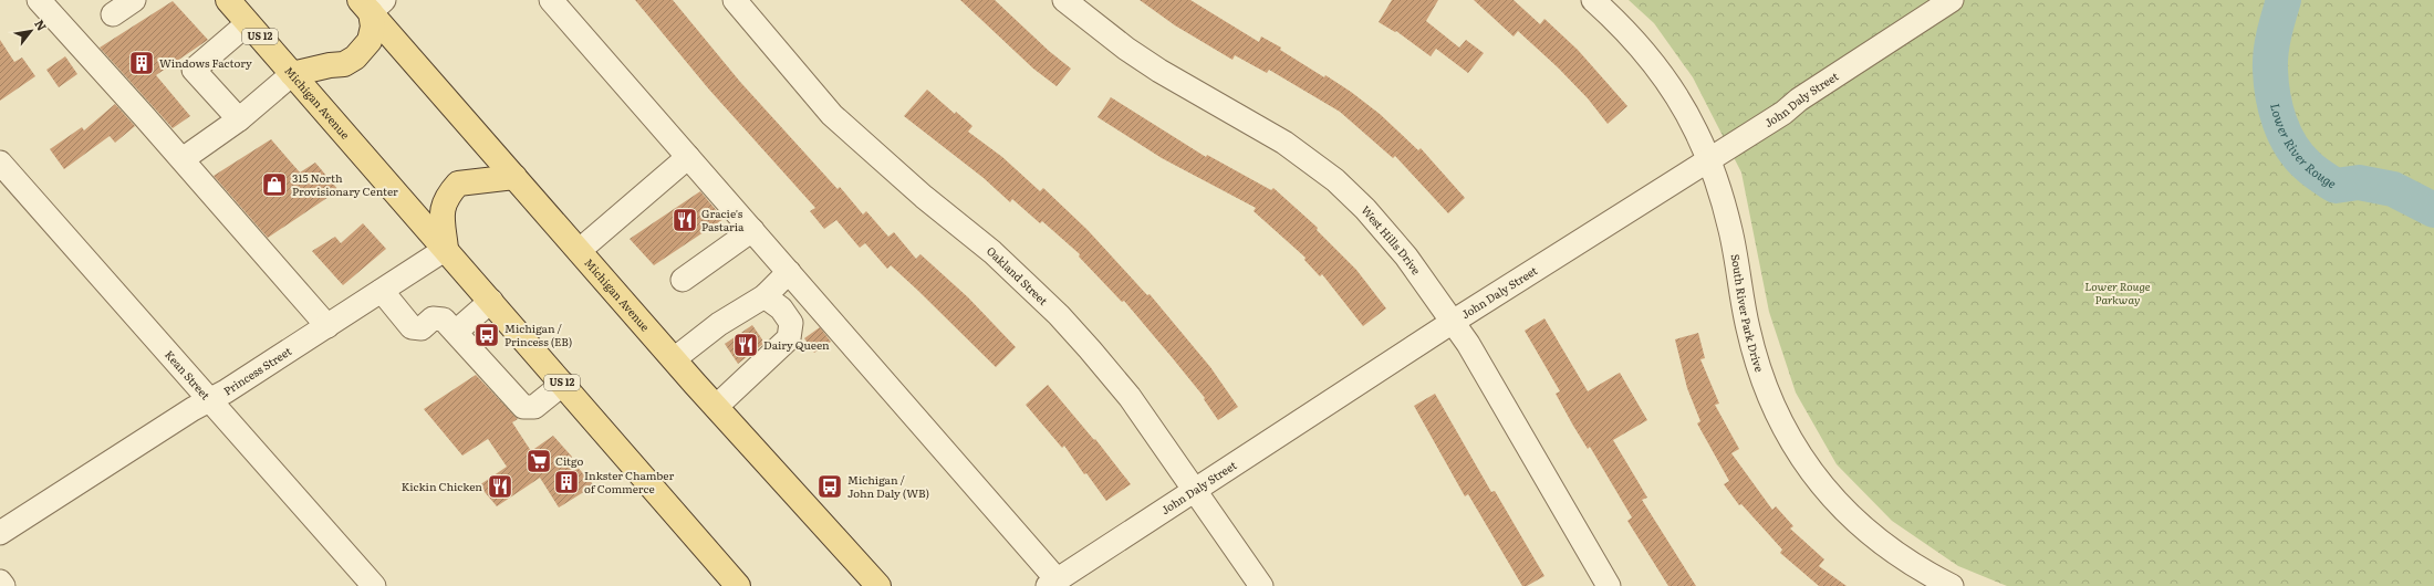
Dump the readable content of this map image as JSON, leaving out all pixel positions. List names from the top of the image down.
{
  "streets": {
    "main road": ["US 12", "Michigan Avenue"],
    "street": [
      "John Daly Street",
      "West Hills Drive",
      "Oakland Street",
      "South River Park Drive",
      "Princess Street",
      "Kean Street"
    ]
  },
  "crossings": [
    ["John Daly Street", "West Hills Drive"],
    ["John Daly Street", "Oakland Street"],
    ["John Daly Street", "South River Park Drive"],
    ["Michigan Avenue", "Princess Street"],
    ["Princess Street", "Kean Street"]
  ],
  "water": ["Lower River Rouge"],
  "parks": ["Lower Rouge Parkway"],
  "places": {
    "building": ["Windows Factory", "Inkster Chamber of Commerce"],
    "shop": ["315 North Provisionary Center"],
    "restaurant": ["Gracie's Pastaria", "Dairy Queen", "Kickin Chicken"],
    "bus stop": ["Michigan / Princess (EB)", "Michigan / John Daly (WB)"],
    "supermarket": ["Citgo"]
  },
  "north": "top right"
}
